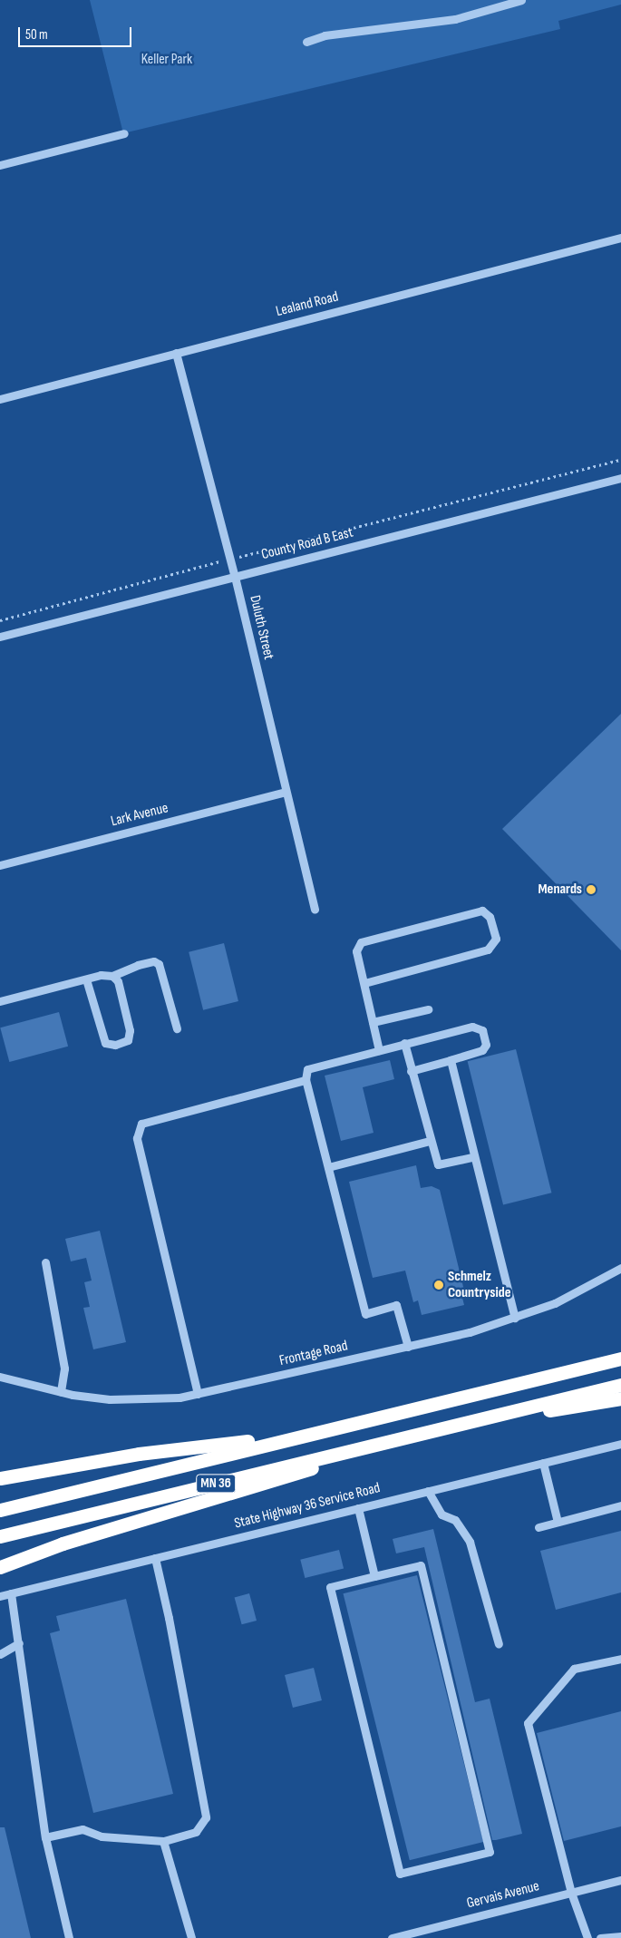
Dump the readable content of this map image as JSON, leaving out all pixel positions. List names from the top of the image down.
{
  "streets": {
    "highway": ["MN 36"],
    "street": [
      "Lealand Road",
      "County Road B East",
      "Duluth Street",
      "Lark Avenue",
      "Frontage Road",
      "State Highway 36 Service Road",
      "Gervais Avenue"
    ]
  },
  "crossings": [
    ["Lealand Road", "Duluth Street"],
    ["County Road B East", "Duluth Street"],
    ["Duluth Street", "Lark Avenue"]
  ],
  "parks": ["Keller Park"],
  "places": ["Menards", "Schmelz Countryside"],
  "scale_bar": "50 m"
}
